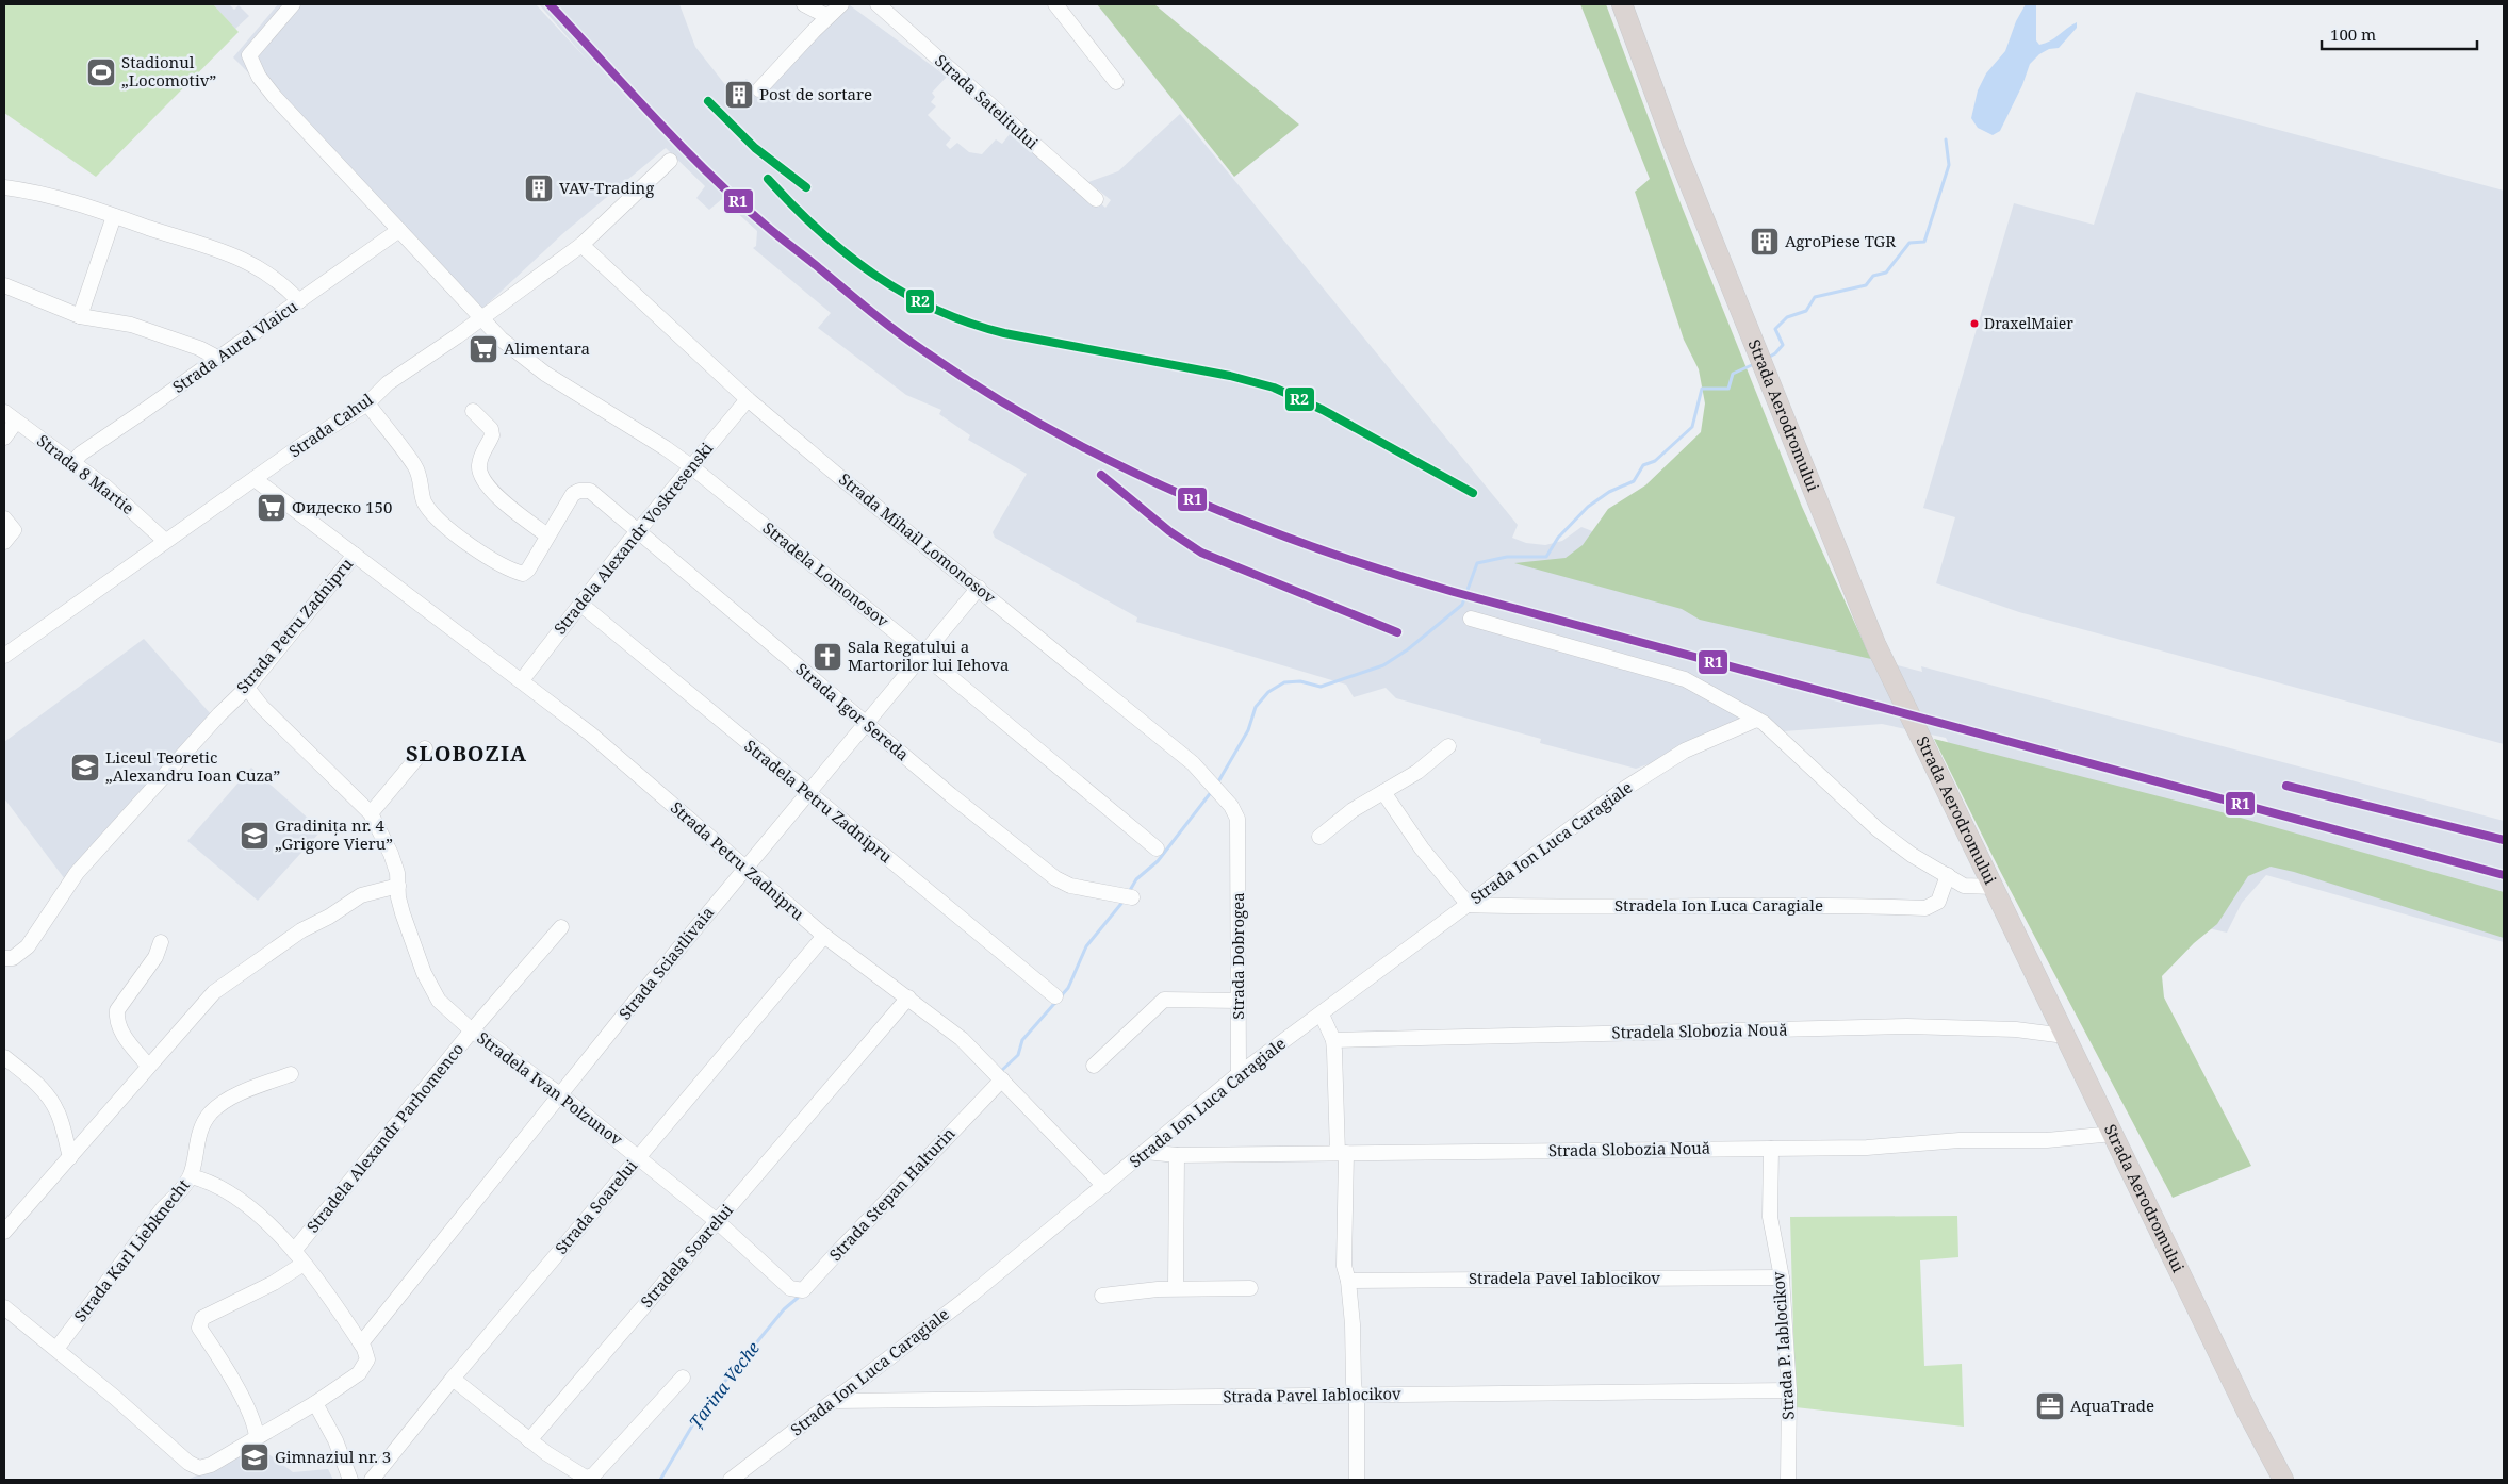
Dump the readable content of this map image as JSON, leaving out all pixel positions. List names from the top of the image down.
{
  "streets": {
    "highway": ["Strada Aerodromului"],
    "street": [
      "Strada Satelitului",
      "Strada Aurel Vlaicu",
      "Strada Cahul",
      "Strada 8 Martie",
      "Stradela Alexandr Voskresenski",
      "Strada Mihail Lomonosov",
      "Stradela Lomonosov",
      "Strada Petru Zadnipru",
      "Strada Igor Sereda",
      "Stradela Petru Zadnipru",
      "Strada Ion Luca Caragiale",
      "Stradela Ion Luca Caragiale",
      "Strada Dobrogea",
      "Strada Sciastlivaia",
      "Stradela Slobozia Nouă",
      "Stradela Ivan Polzunov",
      "Stradela Alexandr Parhomenco",
      "Strada Slobozia Nouă",
      "Strada Stepan Halturin",
      "Strada Soarelui",
      "Strada Karl Liebknecht",
      "Stradela Soarelui",
      "Stradela Pavel Iablocikov",
      "Strada P. Iablocikov",
      "Strada Pavel Iablocikov"
    ]
  },
  "crossings": [
    ["Strada Aurel Vlaicu", "Strada 8 Martie"],
    ["Strada Aerodromului", "Stradela Slobozia Nouă"],
    ["Strada Aerodromului", "Strada Slobozia Nouă"],
    ["Strada Cahul", "Strada 8 Martie"],
    ["Strada Cahul", "Strada Mihail Lomonosov"],
    ["Strada Cahul", "Stradela Lomonosov"],
    ["Strada Cahul", "Strada Petru Zadnipru"],
    ["Stradela Alexandr Voskresenski", "Strada Mihail Lomonosov"],
    ["Stradela Alexandr Voskresenski", "Stradela Lomonosov"],
    ["Stradela Alexandr Voskresenski", "Strada Petru Zadnipru"],
    ["Stradela Alexandr Voskresenski", "Strada Igor Sereda"],
    ["Stradela Alexandr Voskresenski", "Stradela Petru Zadnipru"],
    ["Strada Mihail Lomonosov", "Strada Dobrogea"],
    ["Strada Mihail Lomonosov", "Strada Sciastlivaia"],
    ["Stradela Lomonosov", "Strada Sciastlivaia"],
    ["Strada Petru Zadnipru", "Strada Ion Luca Caragiale"],
    ["Strada Petru Zadnipru", "Strada Sciastlivaia"],
    ["Strada Petru Zadnipru", "Stradela Ivan Polzunov"],
    ["Strada Petru Zadnipru", "Strada Stepan Halturin"],
    ["Strada Petru Zadnipru", "Strada Soarelui"],
    ["Strada Petru Zadnipru", "Stradela Soarelui"],
    ["Strada Igor Sereda", "Strada Sciastlivaia"],
    ["Stradela Petru Zadnipru", "Strada Sciastlivaia"],
    ["Strada Ion Luca Caragiale", "Stradela Ion Luca Caragiale"],
    ["Strada Ion Luca Caragiale", "Strada Dobrogea"],
    ["Strada Ion Luca Caragiale", "Strada Slobozia Nouă"],
    ["Strada Ion Luca Caragiale", "Strada Pavel Iablocikov"],
    ["Strada Sciastlivaia", "Stradela Ivan Polzunov"],
    ["Stradela Ivan Polzunov", "Stradela Alexandr Parhomenco"],
    ["Stradela Ivan Polzunov", "Strada Stepan Halturin"],
    ["Stradela Ivan Polzunov", "Strada Soarelui"],
    ["Stradela Ivan Polzunov", "Stradela Soarelui"],
    ["Strada Slobozia Nouă", "Strada P. Iablocikov"],
    ["Stradela Pavel Iablocikov", "Strada P. Iablocikov"],
    ["Strada P. Iablocikov", "Strada Pavel Iablocikov"]
  ],
  "districts": ["SLOBOZIA"],
  "water": ["Țarina Veche"],
  "places": {
    "sports": ["Stadionul „Locomotiv”"],
    "building": ["Post de sortare", "VAV-Trading", "AgroPiese TGR"],
    "other": ["DraxelMaier"],
    "supermarket": ["Alimentara", "Фидеско 150"],
    "church": ["Sala Regatului a Martorilor lui Iehova"],
    "school or university": ["Liceul Teoretic „Alexandru Ioan Cuza”", "Gradinița nr. 4 „Grigore Vieru”", "Gimnaziul nr. 3"],
    "office": ["AquaTrade"]
  },
  "lines": ["transit line R1", "transit line R2"],
  "scale_bar": "100 m"
}
